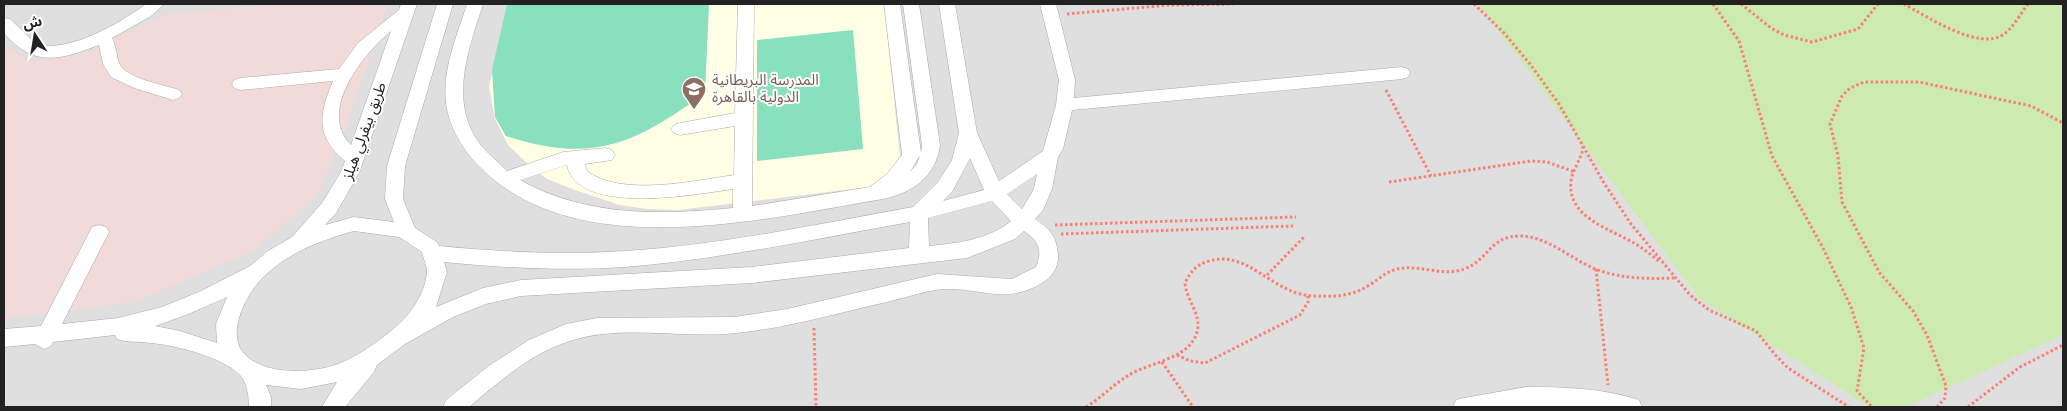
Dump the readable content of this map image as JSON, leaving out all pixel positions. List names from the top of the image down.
{
  "streets": {
    "street": ["طريق بيفرلي هيلز"]
  },
  "places": {
    "school or university": ["المدرسة البريطانية الدولية بالقاهرة"]
  },
  "north": "top"
}
